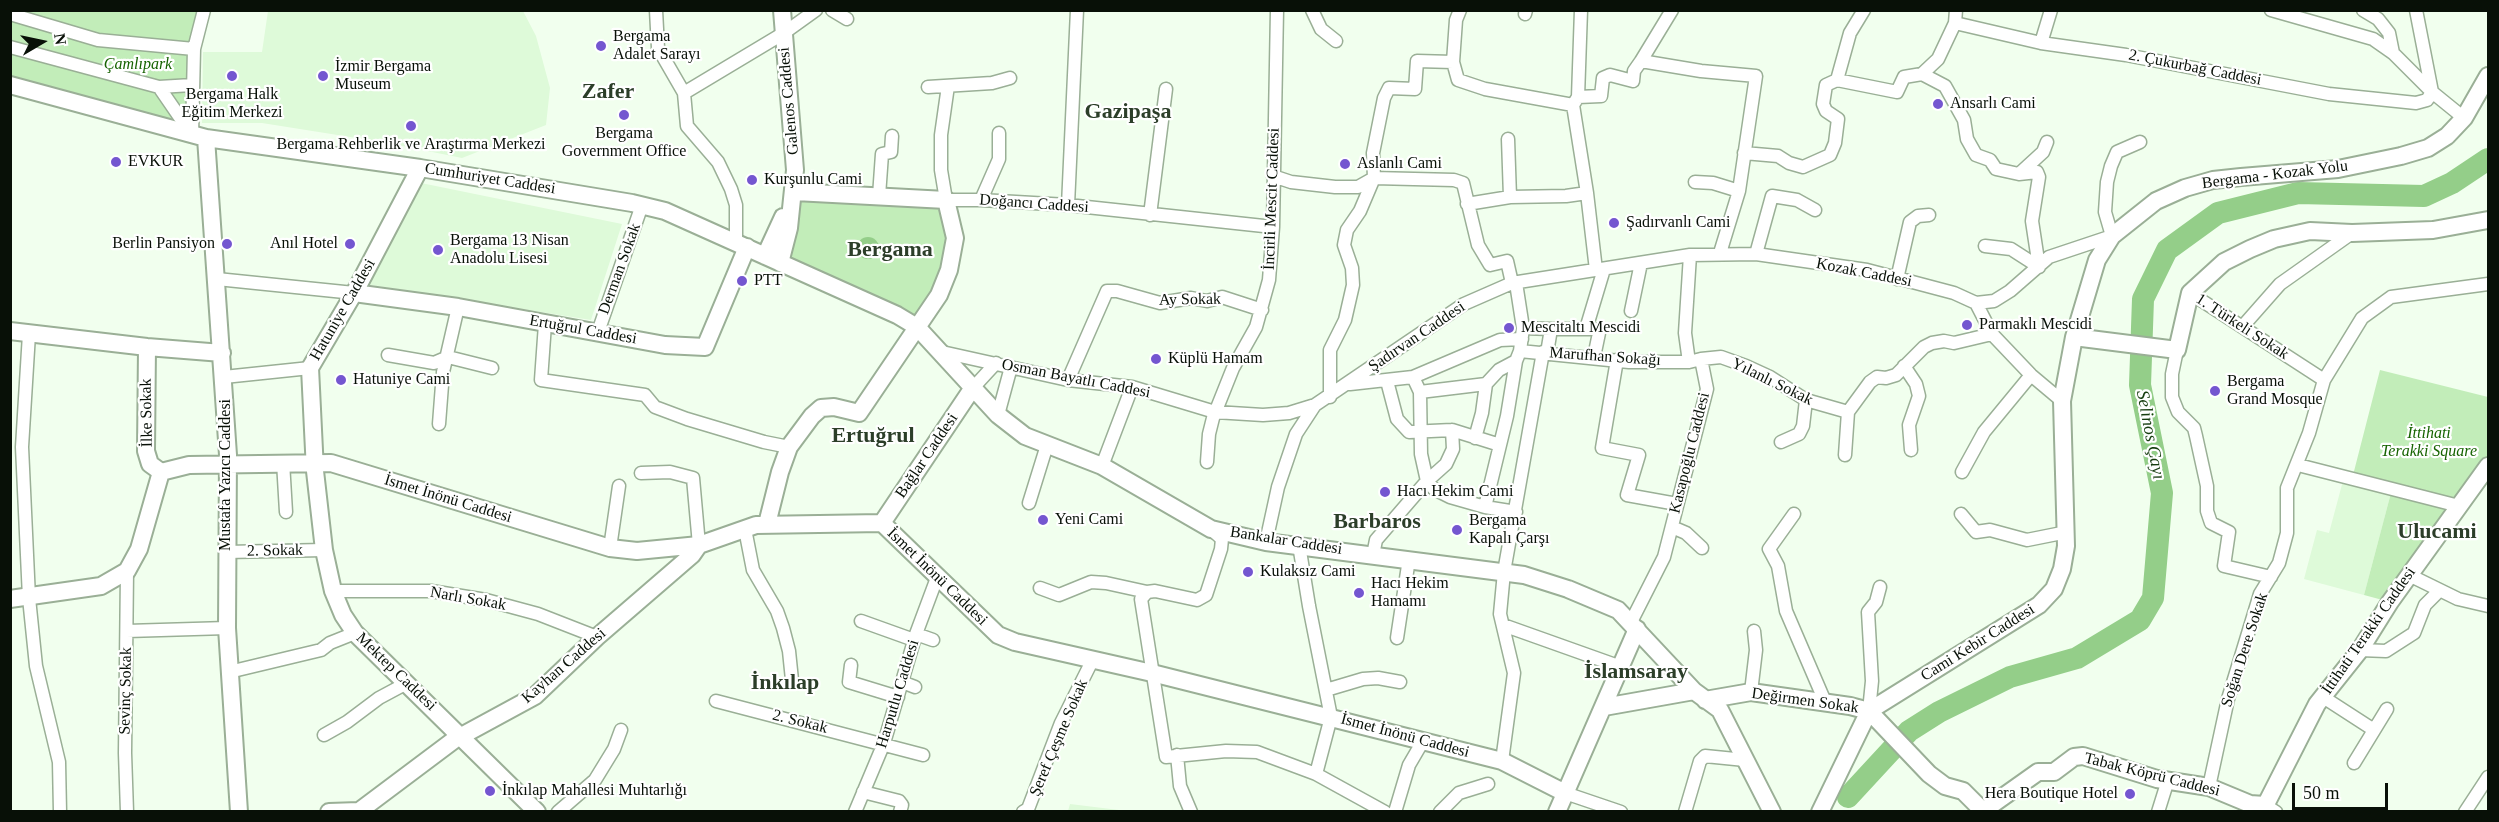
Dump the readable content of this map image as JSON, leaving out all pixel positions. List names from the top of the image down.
{
  "streets": {
    "main road": [
      "Galenos Caddesi",
      "Bergama - Kozak Yolu",
      "Cumhuriyet Caddesi",
      "Doğancı Caddesi",
      "Hatuniye Caddesi",
      "Ertuğrul Caddesi",
      "İlke Sokak",
      "Bağlar Caddesi",
      "Mustafa Yazıcı Caddesi",
      "İsmet İnönü Caddesi",
      "Bankalar Caddesi",
      "İttihati Terakki Caddesi",
      "Cami Kebir Caddesi",
      "Kayhan Caddesi",
      "Mektep Caddesi",
      "Değirmen Sokak",
      "Tabak Köprü Caddesi"
    ],
    "street": [
      "2. Çukurbağ Caddesi",
      "İncirli Mescit Caddesi",
      "Derman Sokak",
      "Kozak Caddesi",
      "Ay Sokak",
      "1. Türkeli Sokak",
      "Şadırvan Caddesi",
      "Marufhan Sokağı",
      "Osman Bayatlı Caddesi",
      "Yılanlı Sokak",
      "Kasapoğlu Caddesi",
      "2. Sokak",
      "Narlı Sokak",
      "Soğan Dere Sokak",
      "Sevinç Sokak",
      "Harputlu Caddesi",
      "Şeref Çeşme Sokak"
    ]
  },
  "crossings": [
    ["Galenos Caddesi", "Cumhuriyet Caddesi"],
    ["Galenos Caddesi", "Doğancı Caddesi"],
    ["Bergama - Kozak Yolu", "Cami Kebir Caddesi"],
    ["Cumhuriyet Caddesi", "Derman Sokak"],
    ["Cumhuriyet Caddesi", "Hatuniye Caddesi"],
    ["Cumhuriyet Caddesi", "Ertuğrul Caddesi"],
    ["Cumhuriyet Caddesi", "Osman Bayatlı Caddesi"],
    ["Cumhuriyet Caddesi", "Mustafa Yazıcı Caddesi"],
    ["Cumhuriyet Caddesi", "Bankalar Caddesi"],
    ["İncirli Mescit Caddesi", "Doğancı Caddesi"],
    ["İncirli Mescit Caddesi", "Ay Sokak"],
    ["İncirli Mescit Caddesi", "Osman Bayatlı Caddesi"],
    ["Derman Sokak", "Ertuğrul Caddesi"],
    ["Kozak Caddesi", "Şadırvan Caddesi"],
    ["Kozak Caddesi", "Kasapoğlu Caddesi"],
    ["Ay Sokak", "Osman Bayatlı Caddesi"],
    ["Hatuniye Caddesi", "Ertuğrul Caddesi"],
    ["Hatuniye Caddesi", "İsmet İnönü Caddesi"],
    ["Hatuniye Caddesi", "Mektep Caddesi"],
    ["1. Türkeli Sokak", "Soğan Dere Sokak"],
    ["Şadırvan Caddesi", "Osman Bayatlı Caddesi"],
    ["Marufhan Sokağı", "Yılanlı Sokak"],
    ["Marufhan Sokağı", "Kasapoğlu Caddesi"],
    ["Osman Bayatlı Caddesi", "Bankalar Caddesi"],
    ["Yılanlı Sokak", "Kasapoğlu Caddesi"],
    ["İlke Sokak", "İsmet İnönü Caddesi"],
    ["Kasapoğlu Caddesi", "Bankalar Caddesi"],
    ["Bağlar Caddesi", "İsmet İnönü Caddesi"],
    ["Bağlar Caddesi", "Bankalar Caddesi"],
    ["Mustafa Yazıcı Caddesi", "İsmet İnönü Caddesi"],
    ["Mustafa Yazıcı Caddesi", "2. Sokak"],
    ["İsmet İnönü Caddesi", "Kayhan Caddesi"],
    ["İsmet İnönü Caddesi", "Mektep Caddesi"],
    ["İsmet İnönü Caddesi", "Harputlu Caddesi"],
    ["İsmet İnönü Caddesi", "Şeref Çeşme Sokak"],
    ["Bankalar Caddesi", "Değirmen Sokak"],
    ["2. Sokak", "Mektep Caddesi"],
    ["2. Sokak", "Harputlu Caddesi"],
    ["Narlı Sokak", "Kayhan Caddesi"],
    ["Narlı Sokak", "Mektep Caddesi"],
    ["İttihati Terakki Caddesi", "Tabak Köprü Caddesi"],
    ["Cami Kebir Caddesi", "Değirmen Sokak"],
    ["Cami Kebir Caddesi", "Tabak Köprü Caddesi"],
    ["Soğan Dere Sokak", "Tabak Köprü Caddesi"],
    ["Kayhan Caddesi", "Mektep Caddesi"],
    ["Değirmen Sokak", "Tabak Köprü Caddesi"]
  ],
  "districts": [
    "Zafer",
    "Gazipaşa",
    "Bergama",
    "Ertuğrul",
    "Barbaros",
    "Ulucami",
    "İslamsaray",
    "İnkılap"
  ],
  "water": ["Selinos Çayı"],
  "parks": ["Çamlıpark", "İttihati Terakki Square"],
  "places": [
    "Bergama Adalet Sarayı",
    "Bergama Halk Eğitim Merkezi",
    "İzmir Bergama Museum",
    "Ansarlı Cami",
    "Bergama Government Office",
    "Bergama Rehberlik ve Araştırma Merkezi",
    "EVKUR",
    "Aslanlı Cami",
    "Kurşunlu Cami",
    "Şadırvanlı Cami",
    "Berlin Pansiyon",
    "Anıl Hotel",
    "Bergama 13 Nisan Anadolu Lisesi",
    "PTT",
    "Parmaklı Mescidi",
    "Mescitaltı Mescidi",
    "Küplü Hamam",
    "Hatuniye Cami",
    "Bergama Grand Mosque",
    "Hacı Hekim Cami",
    "Yeni Cami",
    "Bergama Kapalı Çarşı",
    "Kulaksız Cami",
    "Hacı Hekim Hamamı",
    "İnkılap Mahallesi Muhtarlığı",
    "Hera Boutique Hotel"
  ],
  "scale_bar": "50 m",
  "north": "right"
}
